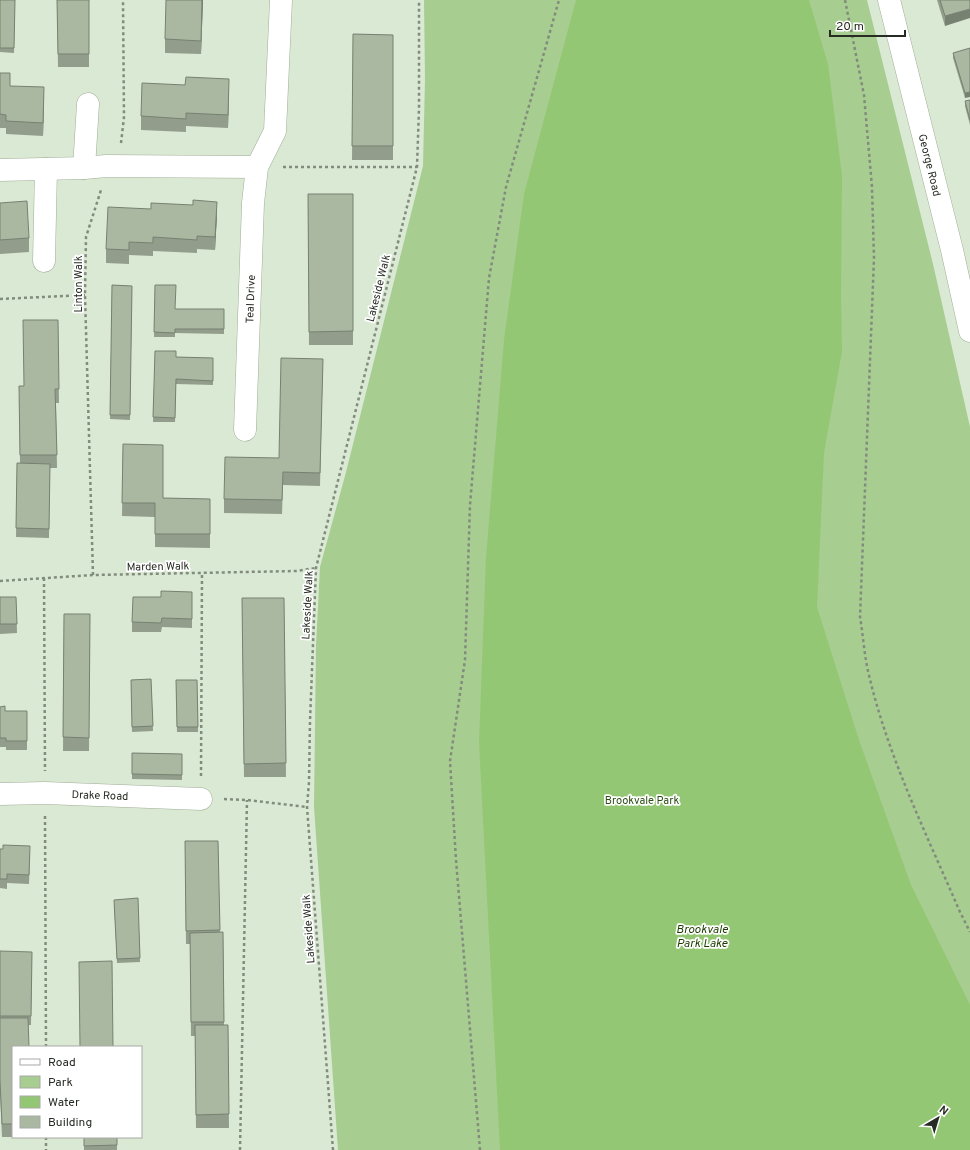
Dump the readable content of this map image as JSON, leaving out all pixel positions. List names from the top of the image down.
{
  "streets": {
    "street": ["George Road", "Teal Drive", "Drake Road"],
    "path": ["Linton Walk", "Lakeside Walk", "Marden Walk"]
  },
  "crossings": [
    ["Linton Walk", "Marden Walk"],
    ["Lakeside Walk", "Marden Walk"]
  ],
  "water": ["Brookvale Park Lake"],
  "parks": ["Brookvale Park"],
  "legend": [
    "Road",
    "Park",
    "Water",
    "Building"
  ],
  "scale_bar": "20 m",
  "north": "top right"
}
